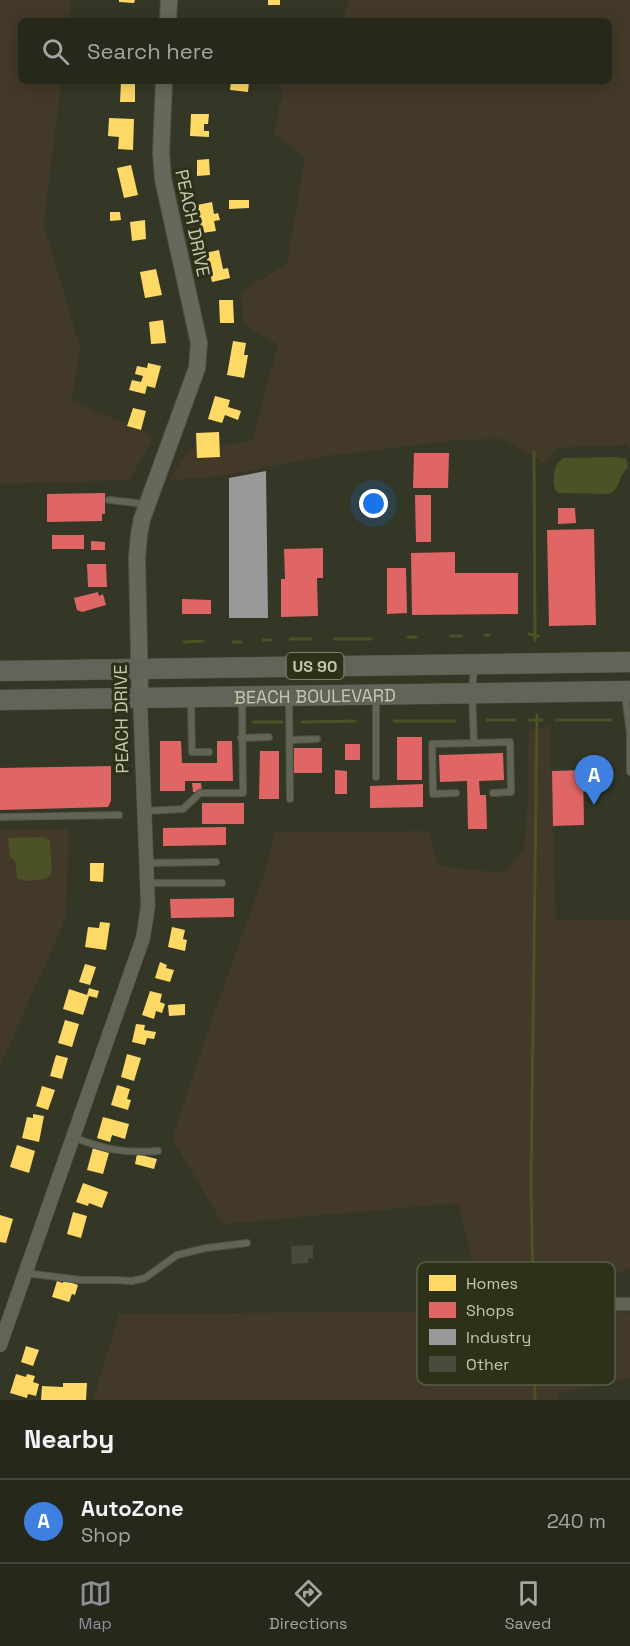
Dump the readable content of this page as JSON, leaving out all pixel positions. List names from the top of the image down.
{
  "streets": {
    "highway": ["US 90", "BEACH BOULEVARD"],
    "main road": ["PEACH DRIVE"]
  },
  "crossings": [
    ["PEACH DRIVE", "US 90"],
    ["PEACH DRIVE", "BEACH BOULEVARD"]
  ],
  "legend": [
    "Homes",
    "Shops",
    "Industry",
    "Other"
  ],
  "page": {
    "search": "Search here",
    "pins": "A",
    "heading": "Nearby",
    "list": [
      {
        "mark": "A",
        "name": "AutoZone",
        "note": "Shop",
        "value": "240 m"
      }
    ],
    "nav": ["Map", "Directions", "Saved"]
  }
}
